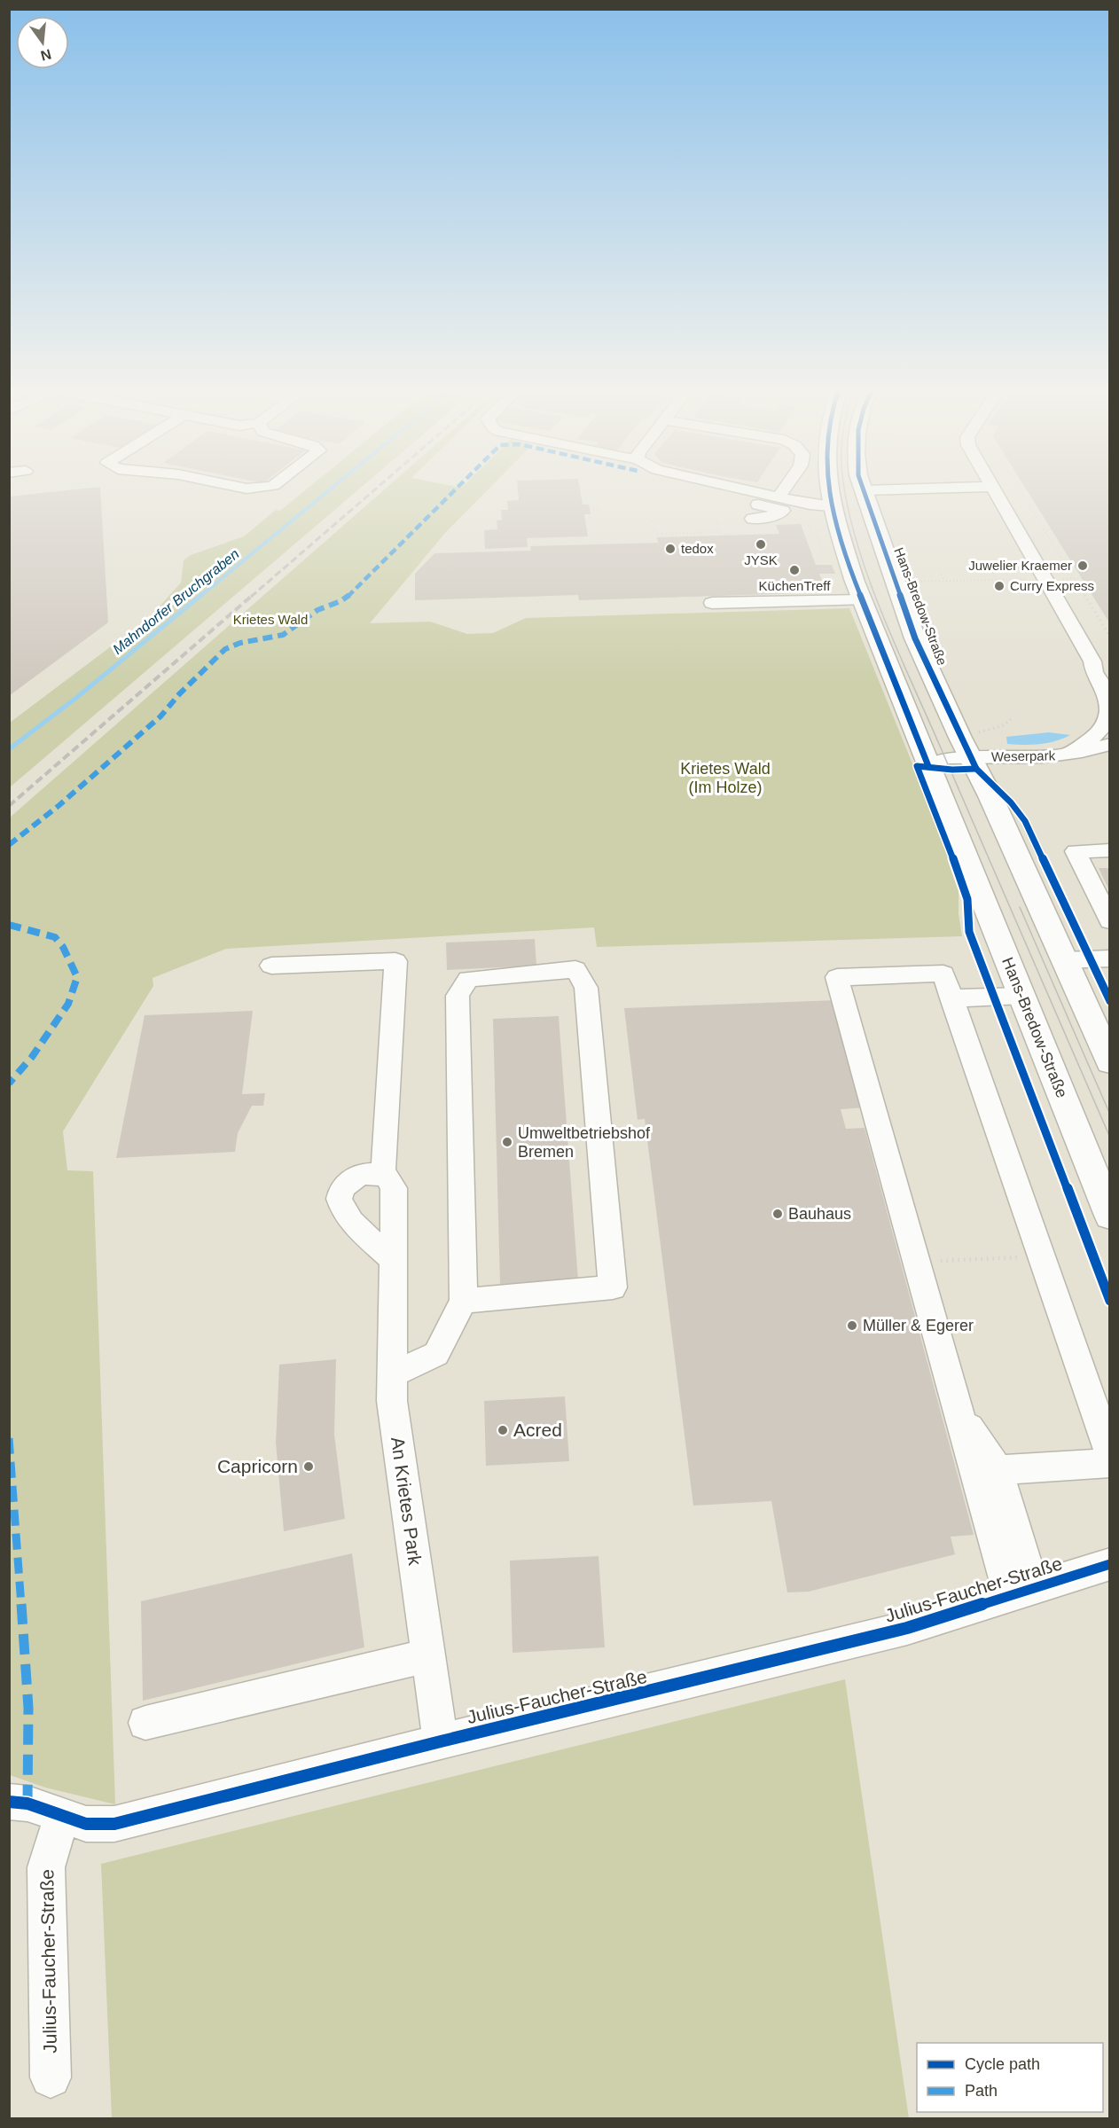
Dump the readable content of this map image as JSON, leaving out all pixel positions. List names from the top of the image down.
{
  "streets": {
    "main road": ["Hans-Bredow-Straße"],
    "street": ["Weserpark", "An Krietes Park", "Julius-Faucher-Straße"]
  },
  "crossings": [
    ["Hans-Bredow-Straße", "Weserpark"],
    ["An Krietes Park", "Julius-Faucher-Straße"]
  ],
  "water": ["Mahndorfer Bruchgraben"],
  "parks": ["Krietes Wald", "Krietes Wald (Im Holze)"],
  "places": [
    "JYSK",
    "tedox",
    "Juwelier Kraemer",
    "KüchenTreff",
    "Curry Express",
    "Umweltbetriebshof Bremen",
    "Bauhaus",
    "Müller & Egerer",
    "Acred",
    "Capricorn"
  ],
  "legend": ["Cycle path", "Path"],
  "north": "bottom"
}
